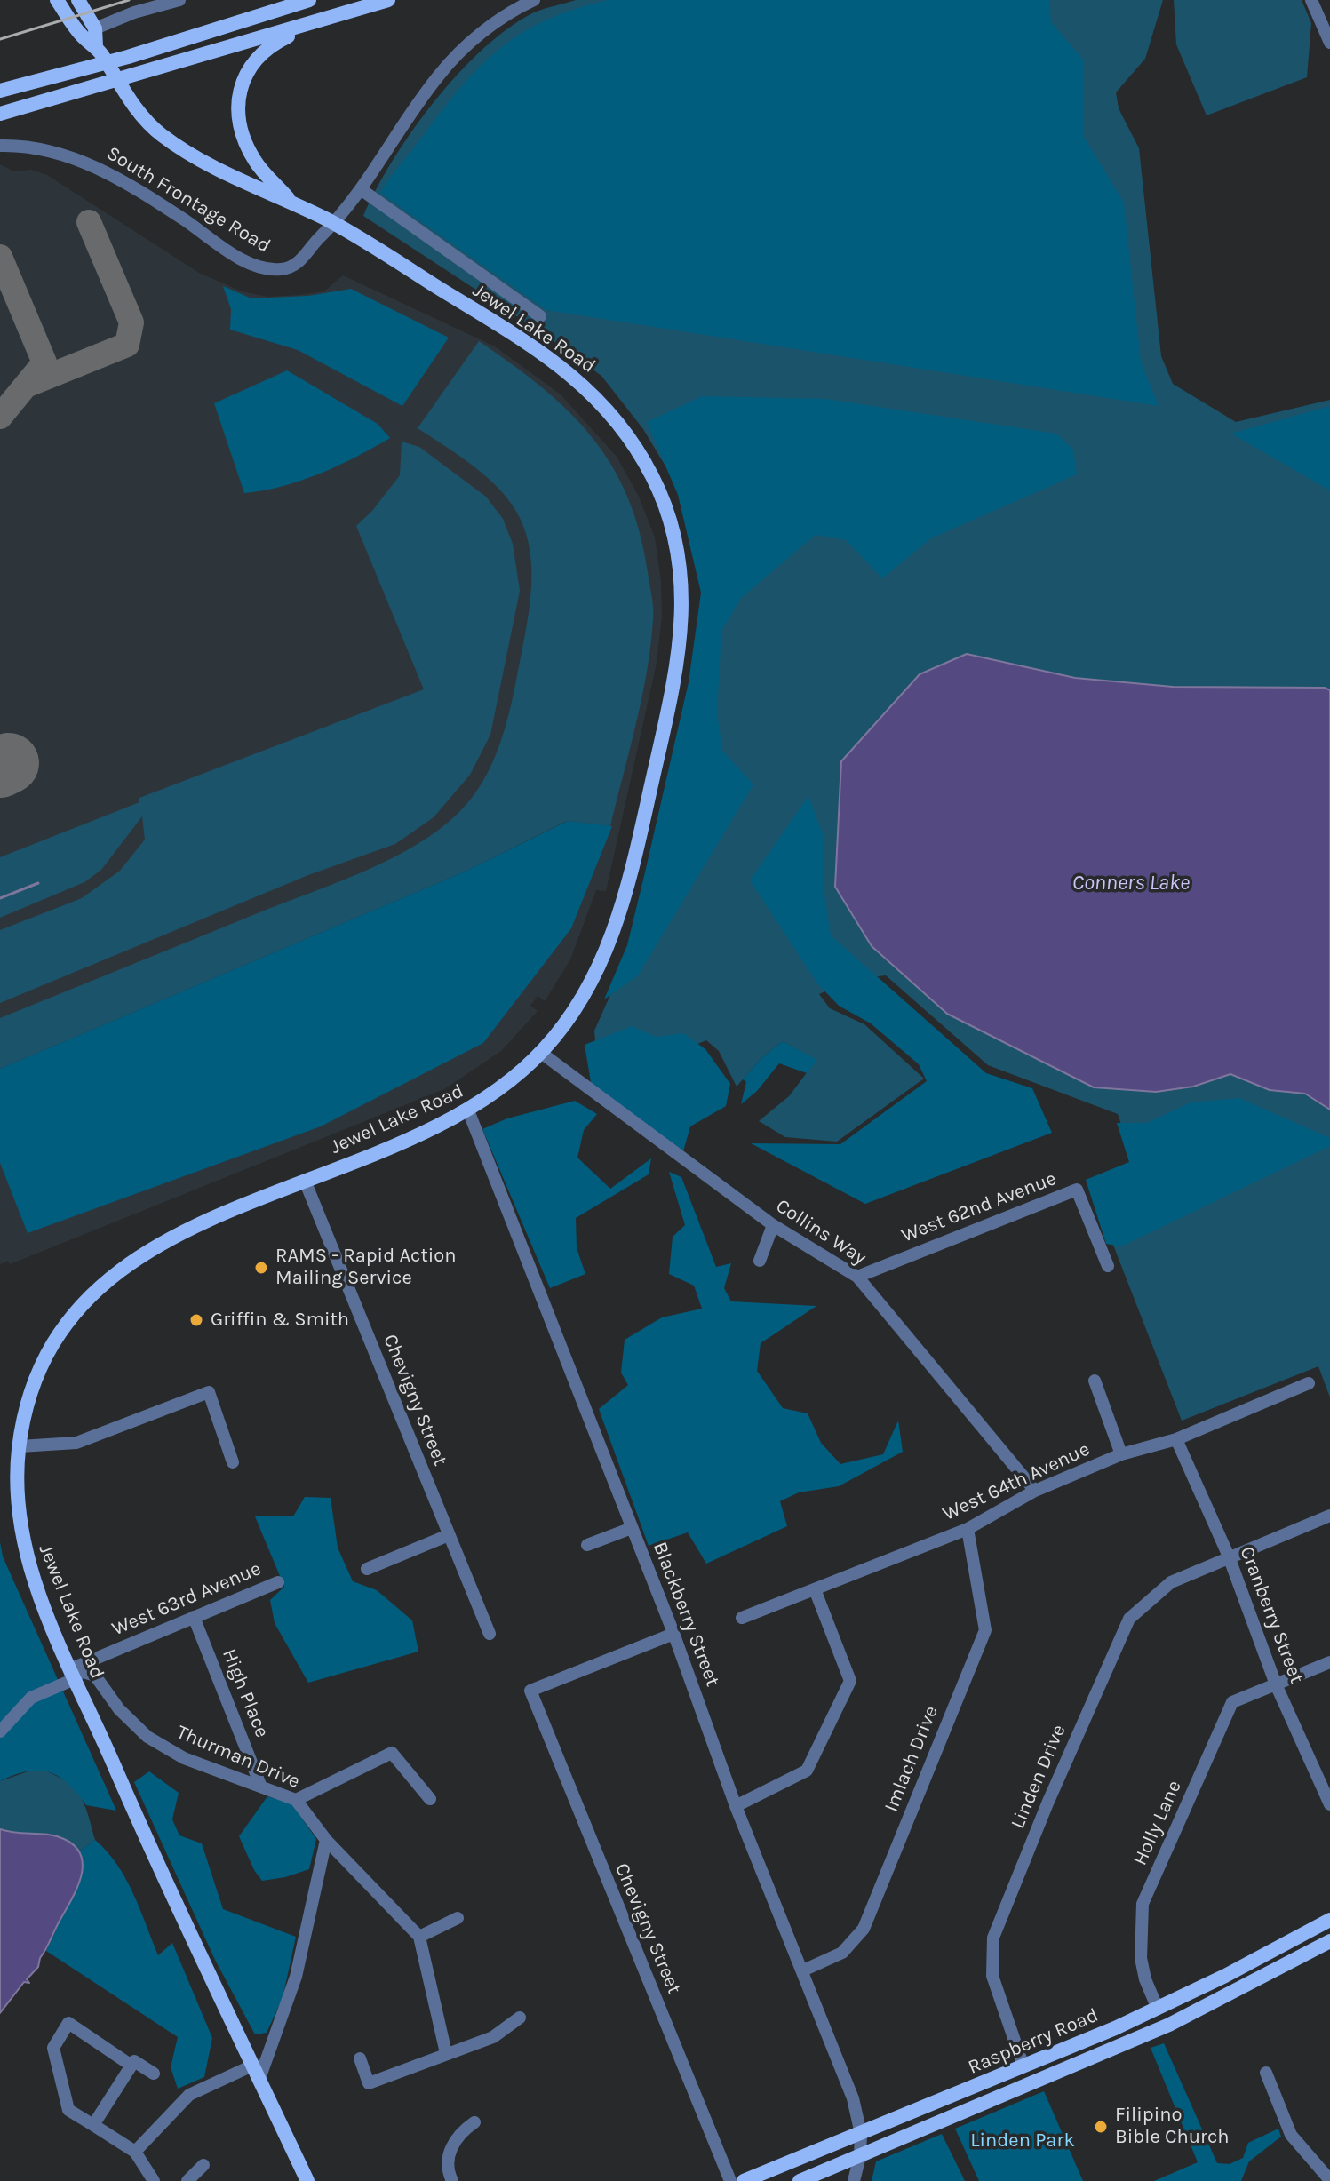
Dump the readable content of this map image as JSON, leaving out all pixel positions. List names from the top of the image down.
{
  "streets": {
    "main road": ["Jewel Lake Road", "Raspberry Road"],
    "street": [
      "South Frontage Road",
      "West 62nd Avenue",
      "Collins Way",
      "Chevigny Street",
      "West 64th Avenue",
      "West 63rd Avenue",
      "Blackberry Street",
      "Cranberry Street",
      "High Place",
      "Thurman Drive",
      "Imlach Drive",
      "Linden Drive",
      "Holly Lane"
    ]
  },
  "crossings": [
    ["South Frontage Road", "Jewel Lake Road"],
    ["Jewel Lake Road", "Collins Way"],
    ["Jewel Lake Road", "Chevigny Street"],
    ["Jewel Lake Road", "West 63rd Avenue"],
    ["Jewel Lake Road", "Blackberry Street"],
    ["Jewel Lake Road", "Thurman Drive"],
    ["West 62nd Avenue", "Collins Way"],
    ["Collins Way", "West 64th Avenue"],
    ["Chevigny Street", "Blackberry Street"],
    ["West 64th Avenue", "Cranberry Street"],
    ["West 64th Avenue", "Imlach Drive"],
    ["West 63rd Avenue", "High Place"],
    ["West 63rd Avenue", "Thurman Drive"],
    ["Blackberry Street", "Imlach Drive"],
    ["Blackberry Street", "Raspberry Road"],
    ["Cranberry Street", "Linden Drive"],
    ["Cranberry Street", "Holly Lane"],
    ["High Place", "Thurman Drive"],
    ["Linden Drive", "Raspberry Road"],
    ["Holly Lane", "Raspberry Road"]
  ],
  "water": ["Conners Lake"],
  "parks": ["Linden Park"],
  "places": ["RAMS - Rapid Action Mailing Service", "Griffin & Smith", "Filipino Bible Church"]
}
